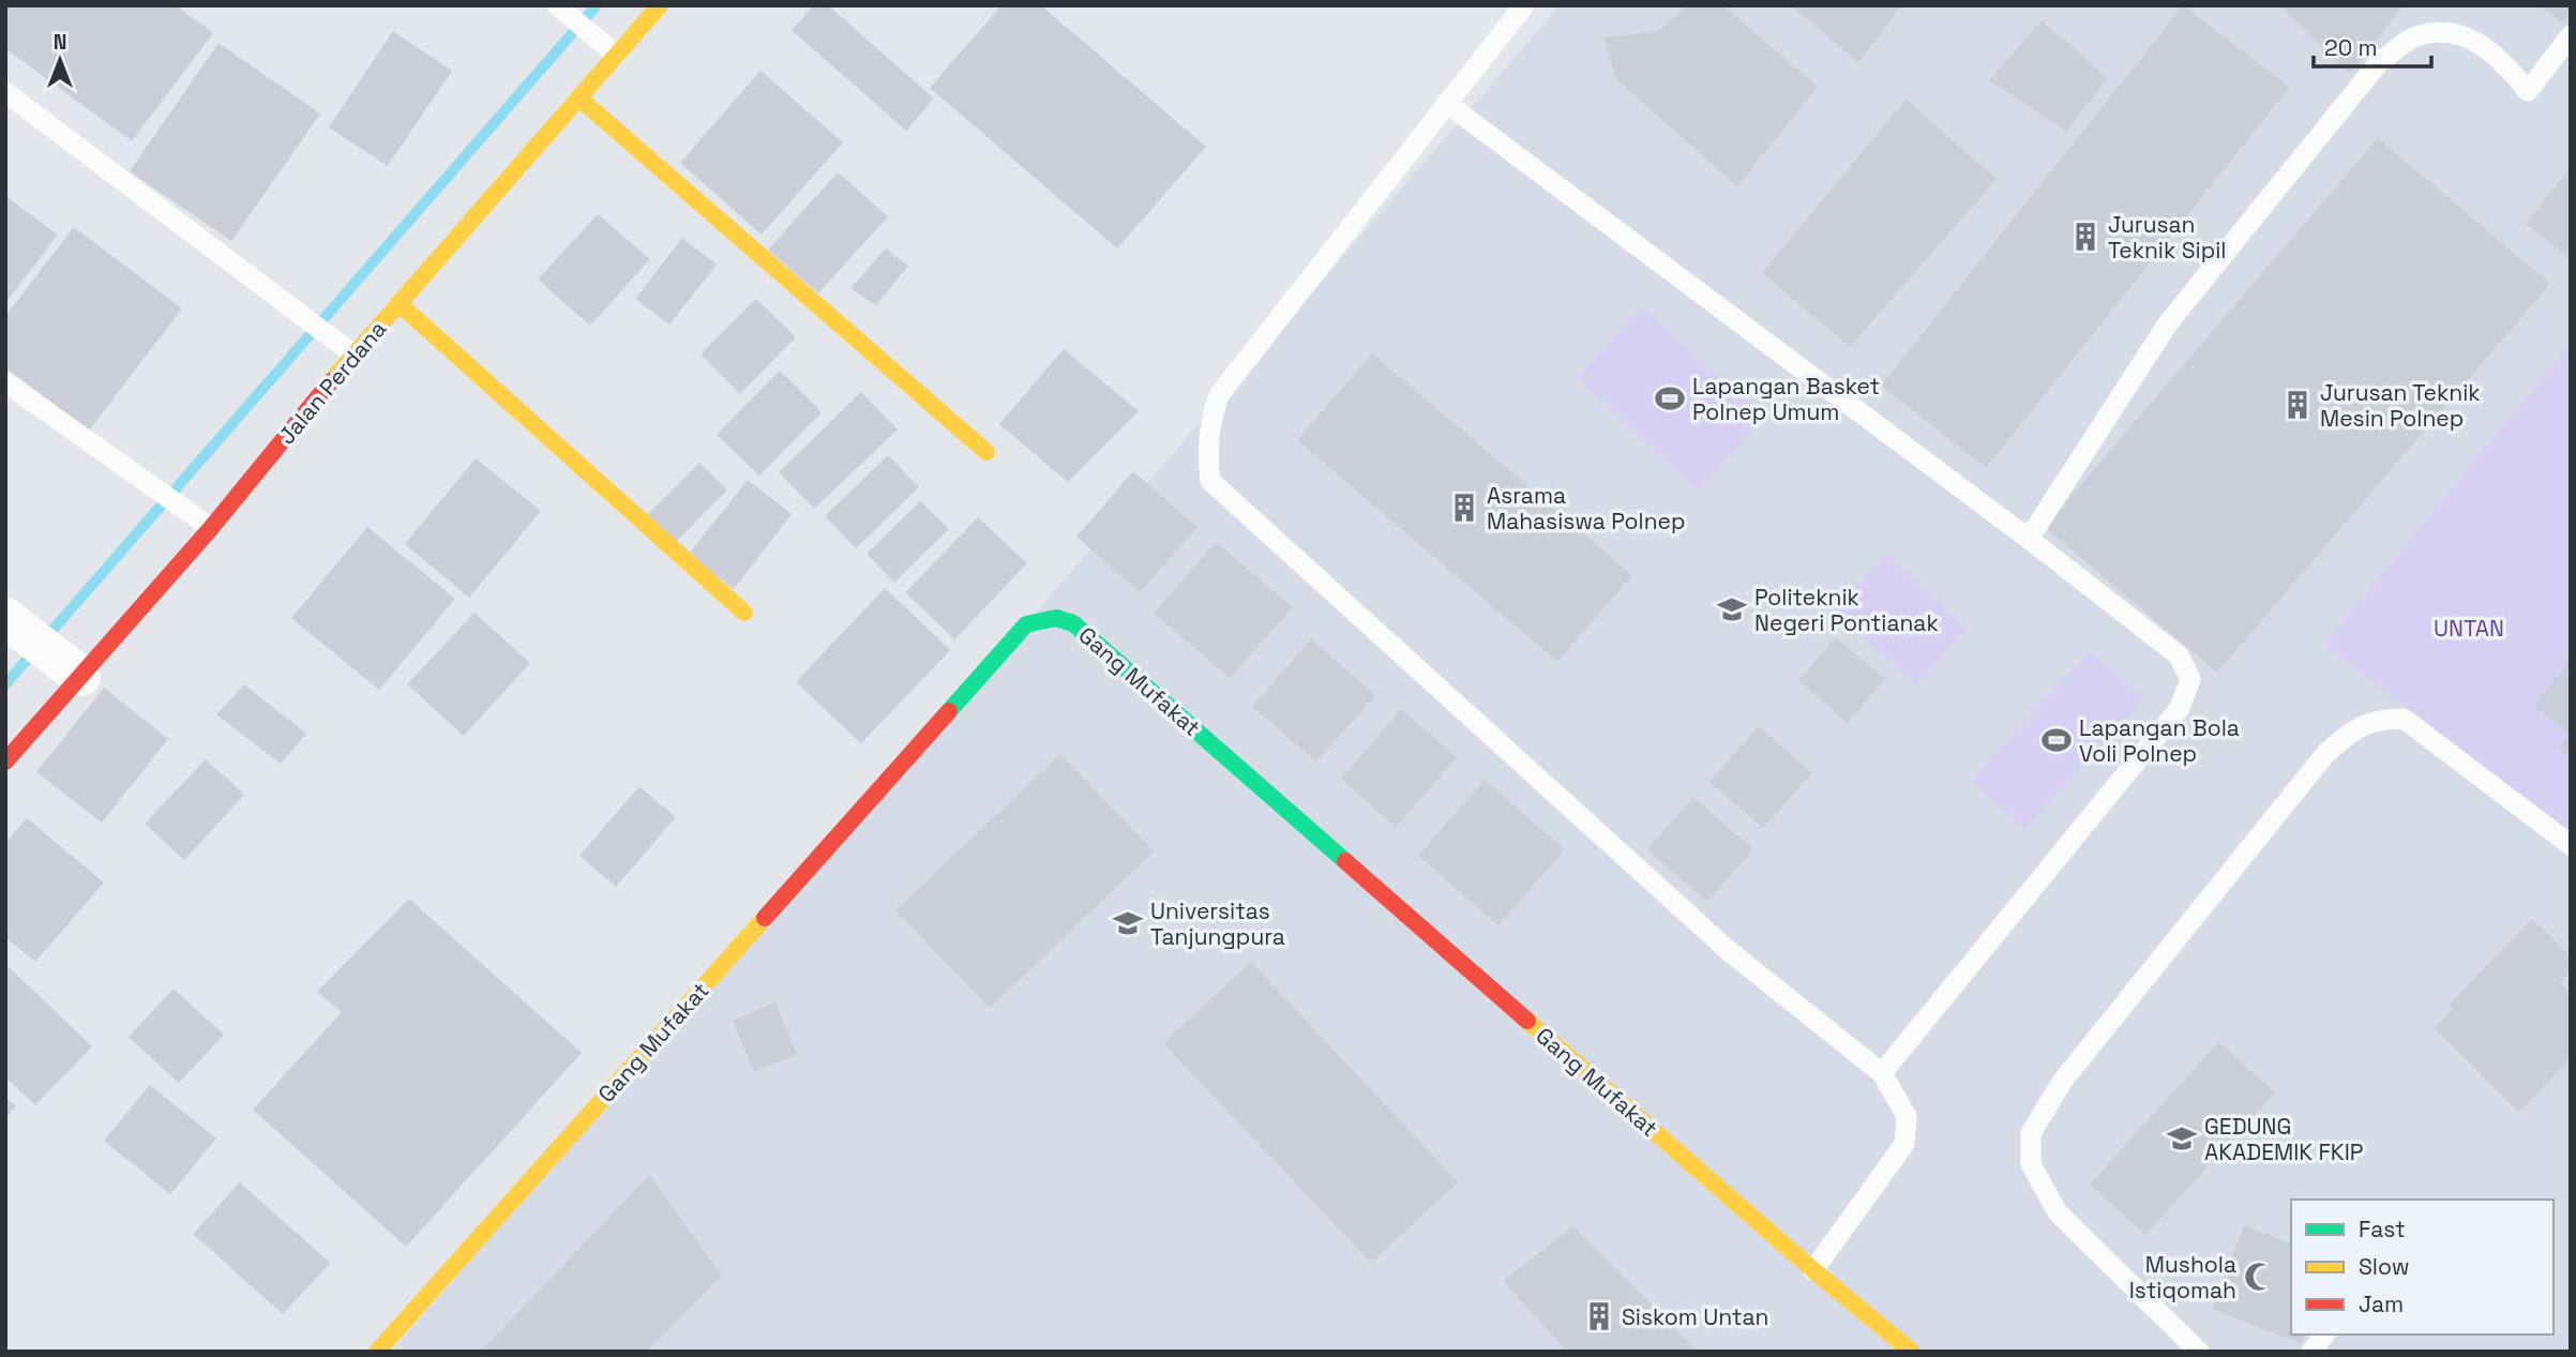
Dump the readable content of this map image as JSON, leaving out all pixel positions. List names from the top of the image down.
{
  "streets": {
    "street": ["Jalan Perdana", "Gang Mufakat"]
  },
  "parks": ["UNTAN"],
  "places": {
    "building": [
      "Jurusan Teknik Sipil",
      "Jurusan Teknik Mesin Polnep",
      "Asrama Mahasiswa Polnep",
      "Siskom Untan"
    ],
    "sports": ["Lapangan Basket Polnep Umum", "Lapangan Bola Voli Polnep"],
    "school or university": ["Politeknik Negeri Pontianak", "Universitas Tanjungpura", "GEDUNG AKADEMIK FKIP"],
    "mosque": ["Mushola Istiqomah"]
  },
  "legend": ["Fast", "Slow", "Jam"],
  "scale_bar": "20 m",
  "north": "top"
}
